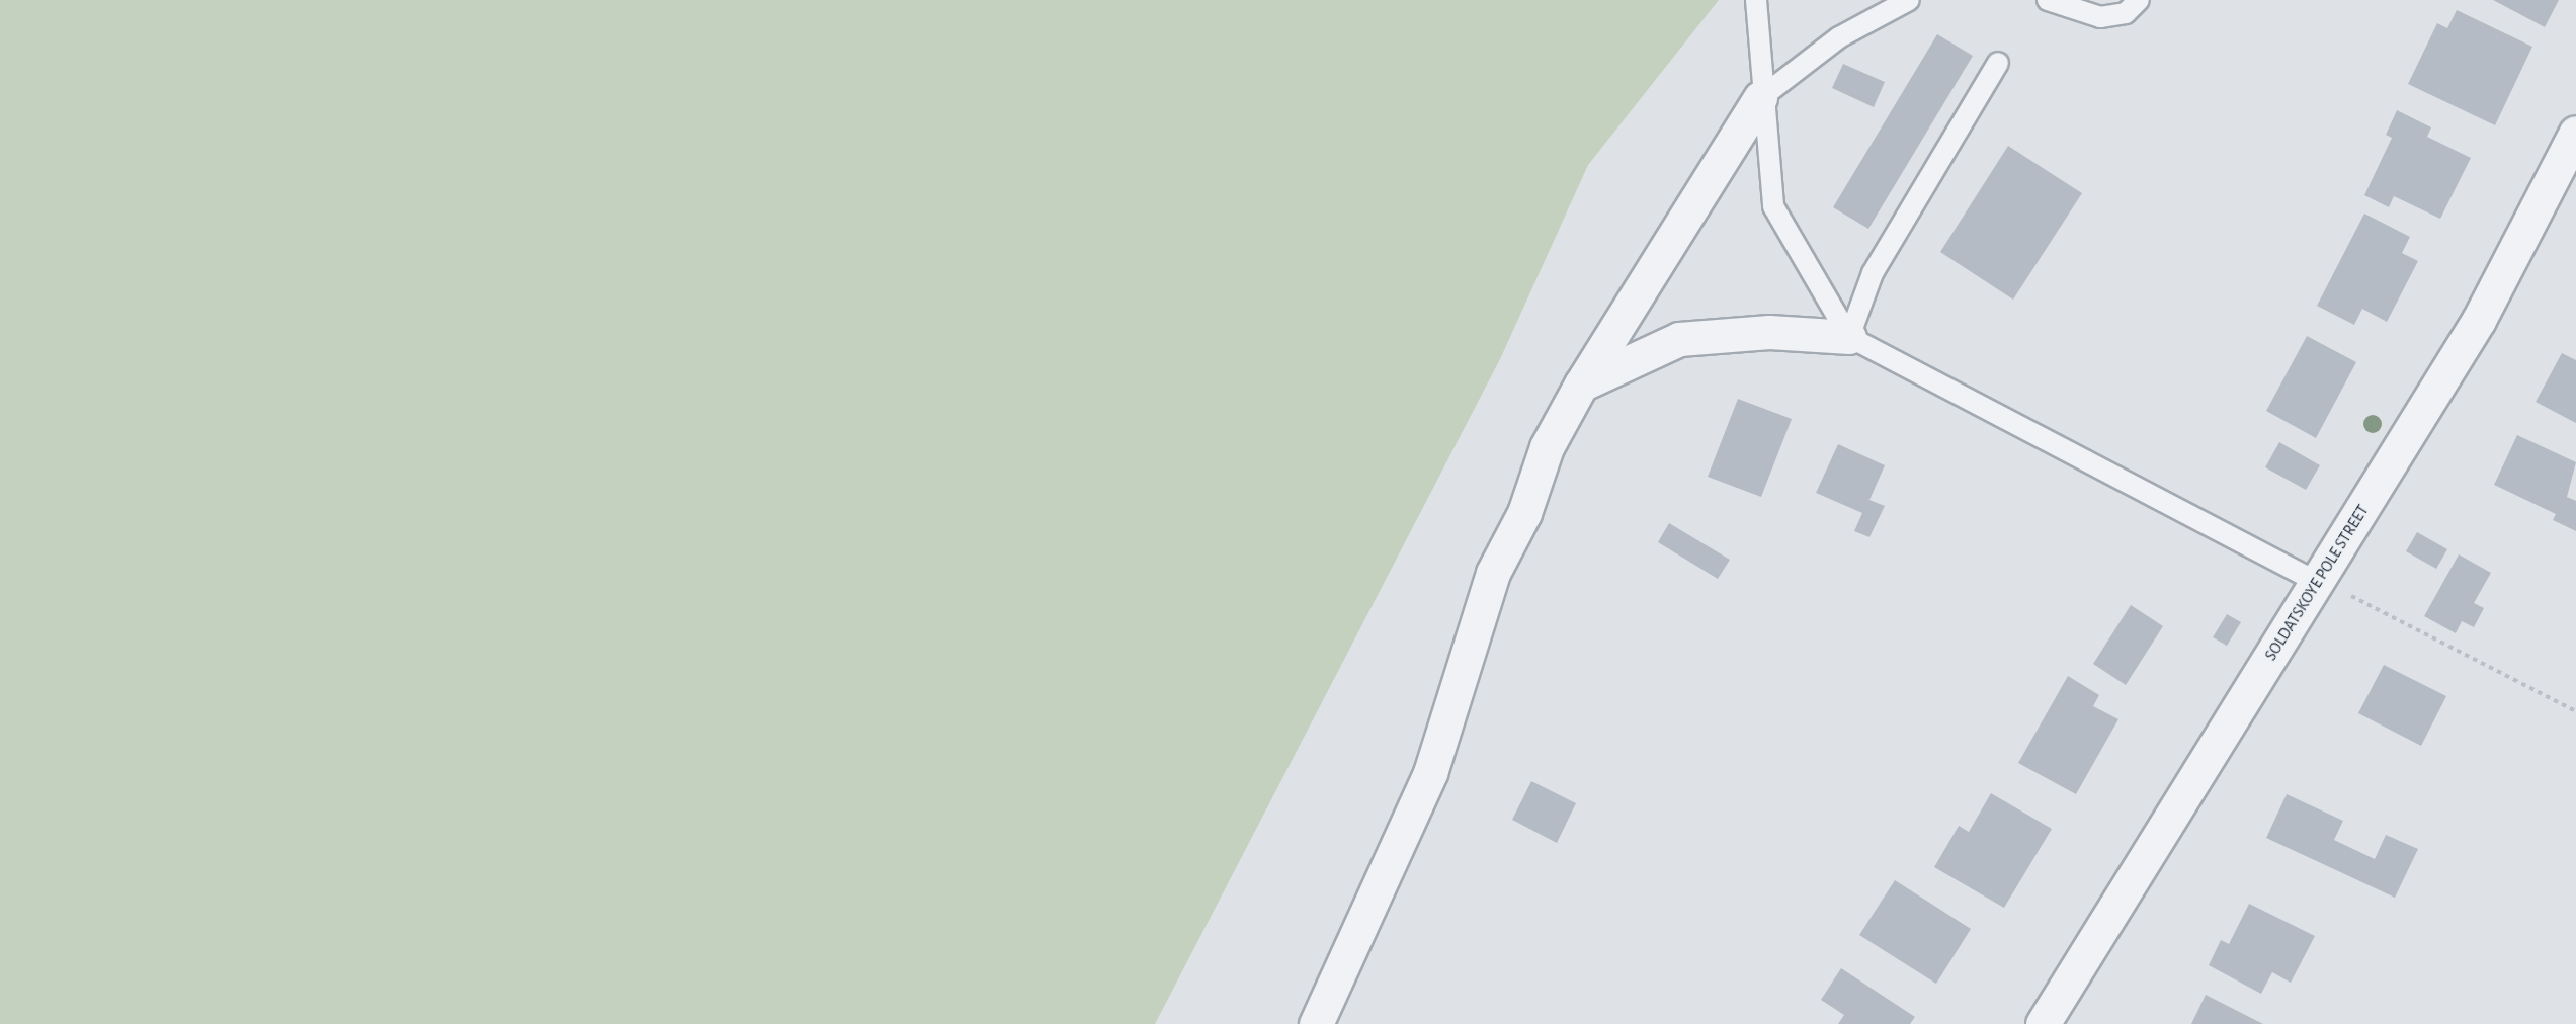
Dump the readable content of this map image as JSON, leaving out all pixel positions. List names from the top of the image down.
{
  "streets": {
    "street": ["SOLDATSKOYE POLE STREET"]
  }
}
